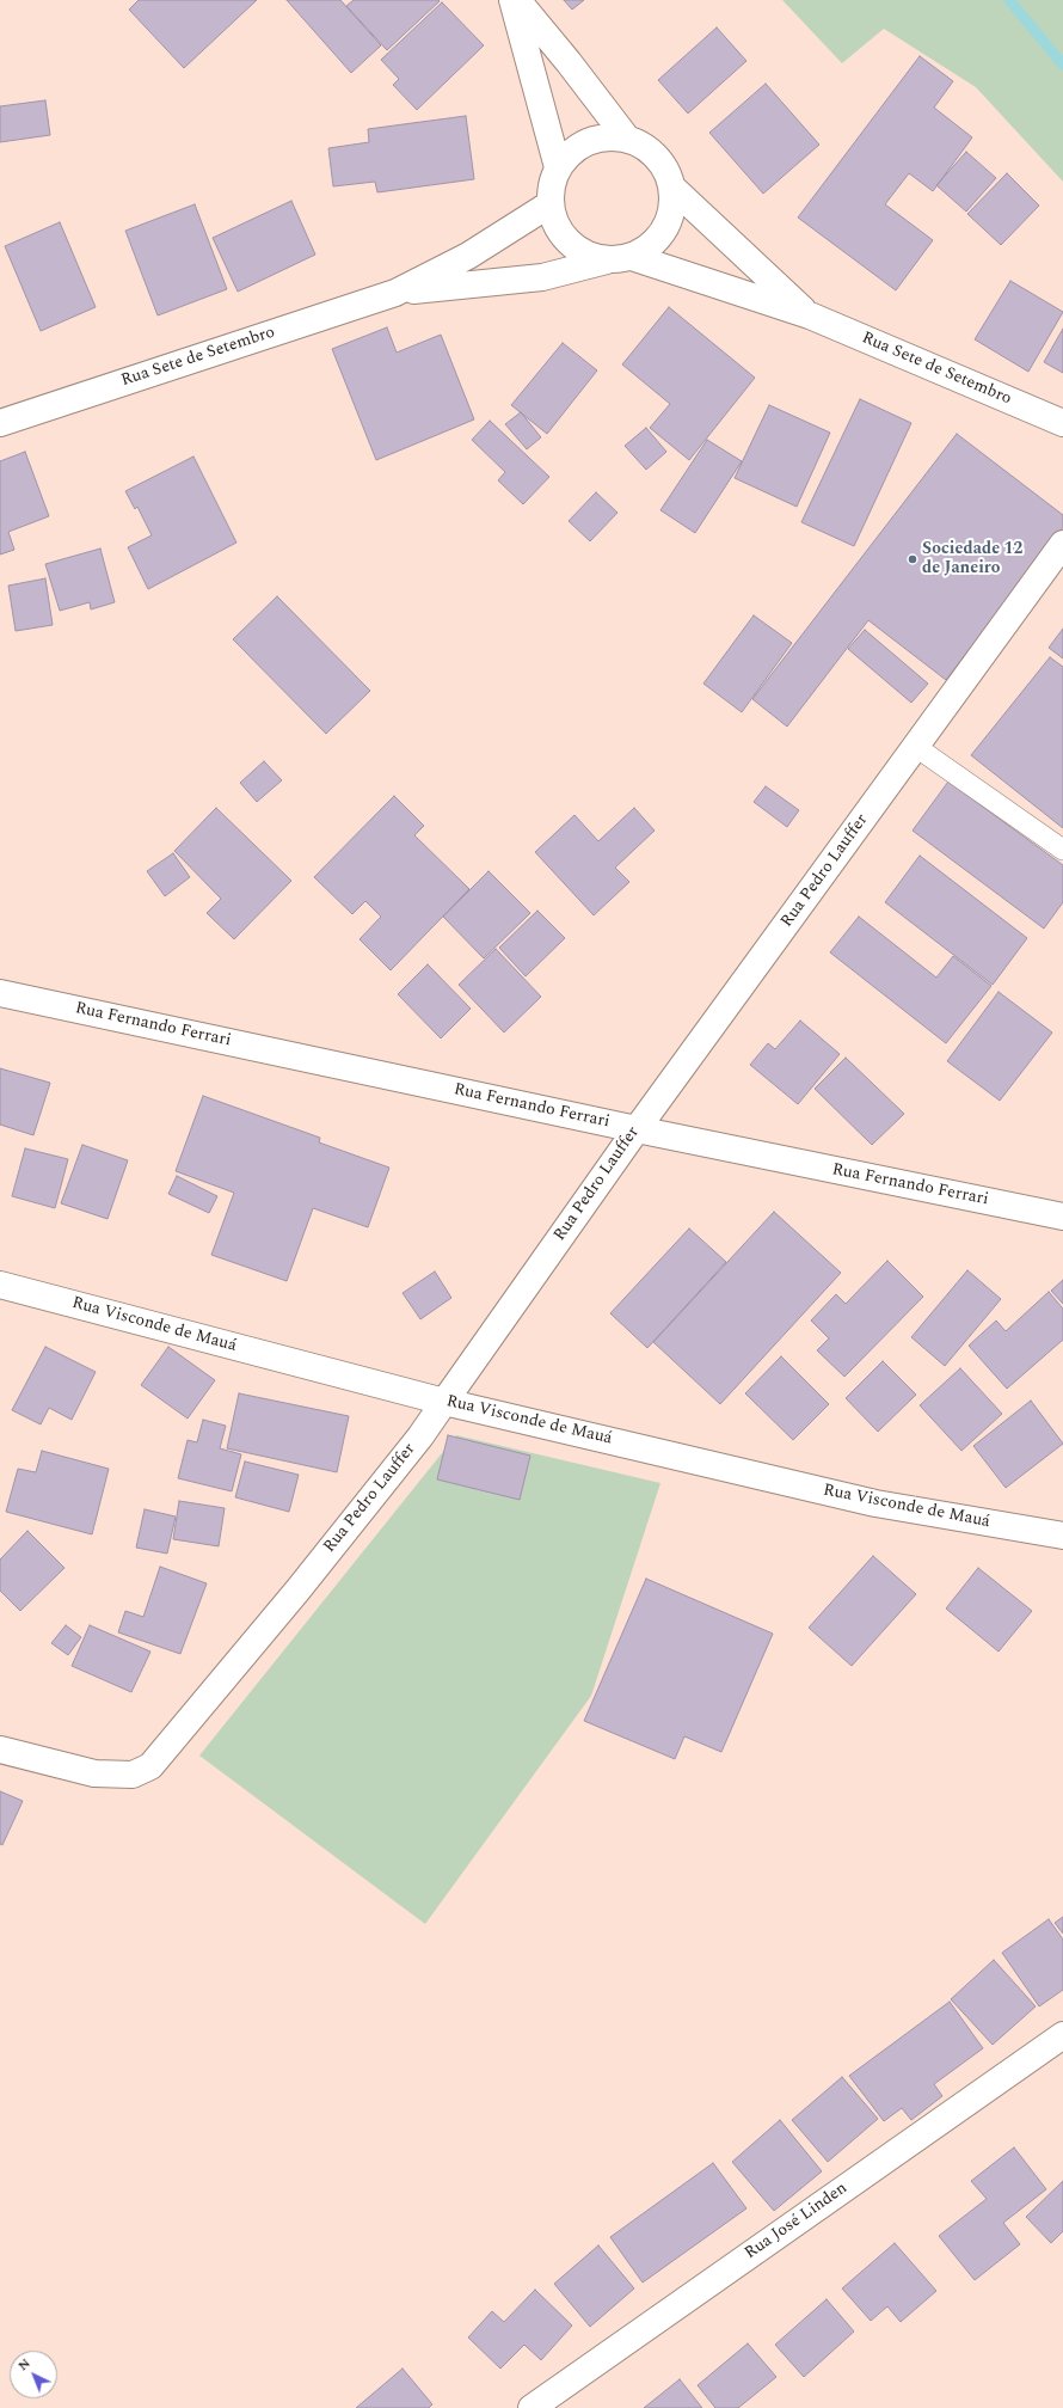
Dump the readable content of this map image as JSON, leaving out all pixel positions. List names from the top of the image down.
{
  "streets": {
    "street": [
      "Rua Sete de Setembro",
      "Rua Pedro Lauffer",
      "Rua Fernando Ferrari",
      "Rua Visconde de Mauá",
      "Rua José Linden"
    ]
  },
  "crossings": [
    ["Rua Pedro Lauffer", "Rua Fernando Ferrari"],
    ["Rua Pedro Lauffer", "Rua Visconde de Mauá"]
  ],
  "places": ["Sociedade 12 de Janeiro"],
  "north": "top left"
}
